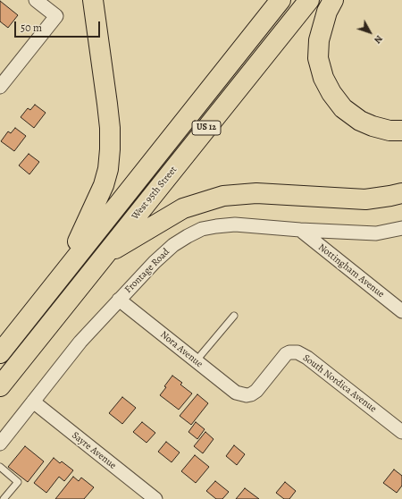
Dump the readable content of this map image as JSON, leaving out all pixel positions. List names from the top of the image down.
{
  "streets": {
    "main road": ["US 12", "West 95th Street"],
    "street": [
      "Frontage Road",
      "Nottingham Avenue",
      "Nora Avenue",
      "South Nordica Avenue",
      "Sayre Avenue"
    ]
  },
  "crossings": [
    ["Frontage Road", "Nottingham Avenue"],
    ["Frontage Road", "Nora Avenue"],
    ["Frontage Road", "Sayre Avenue"],
    ["Nora Avenue", "South Nordica Avenue"]
  ],
  "scale_bar": "50 m",
  "north": "bottom right"
}
